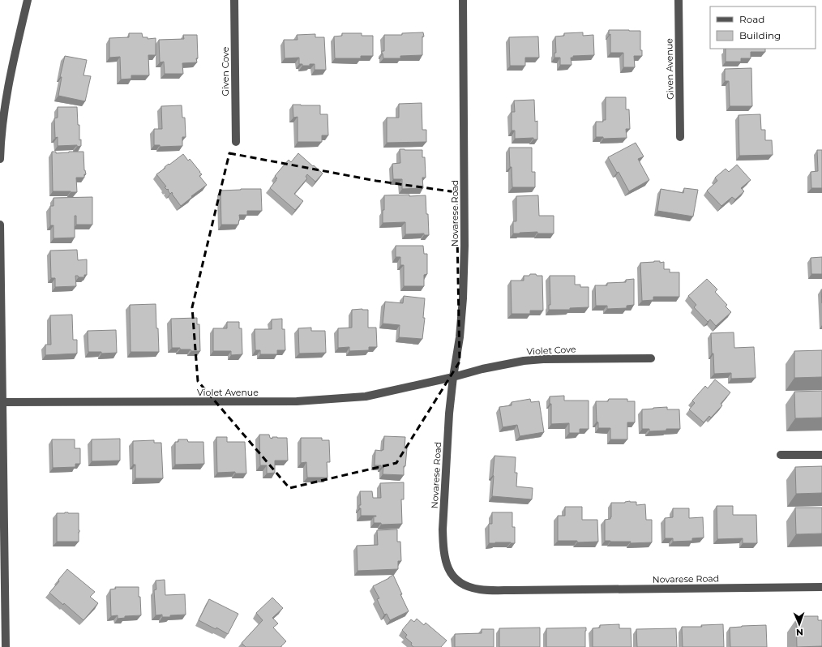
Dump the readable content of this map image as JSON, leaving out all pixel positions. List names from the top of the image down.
{
  "streets": {
    "street": [
      "Given Avenue",
      "Given Cove",
      "Novarese Road",
      "Violet Cove",
      "Violet Avenue"
    ]
  },
  "crossings": [
    ["Novarese Road", "Violet Cove"],
    ["Novarese Road", "Violet Avenue"],
    ["Violet Cove", "Violet Avenue"]
  ],
  "legend": ["Road", "Building"],
  "north": "bottom"
}
